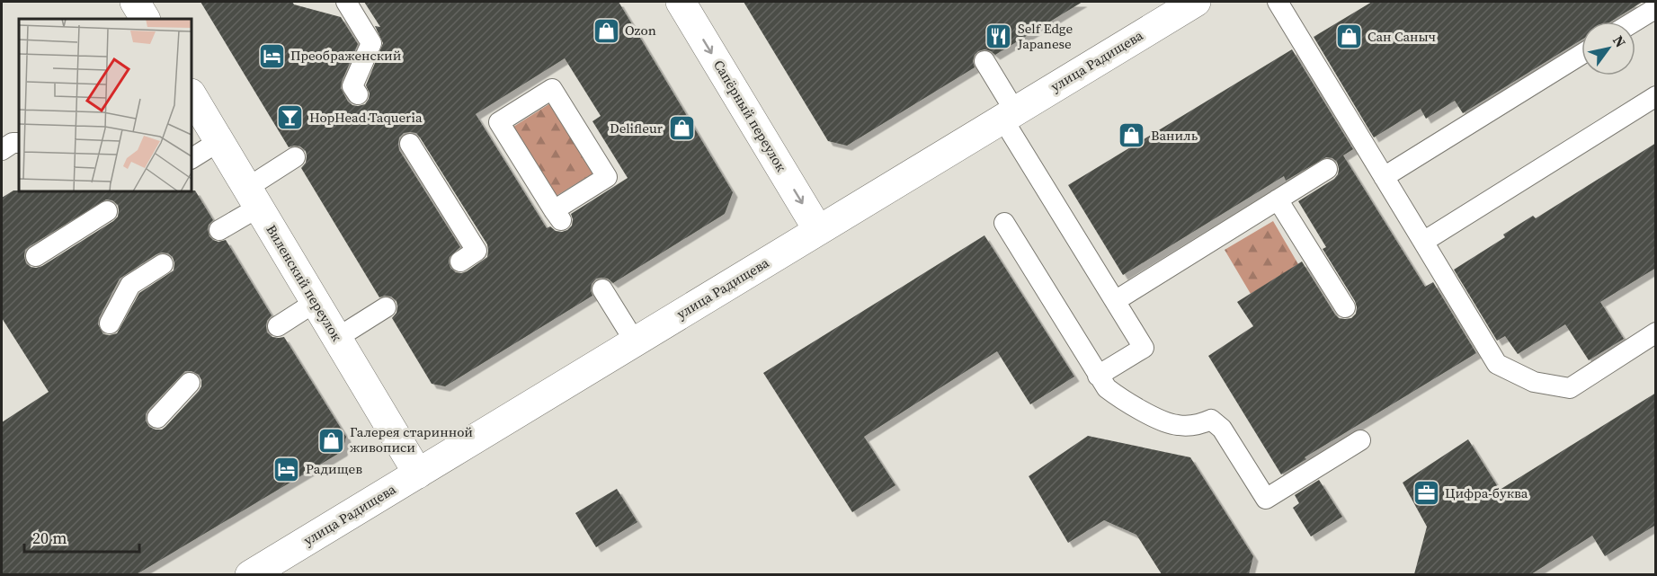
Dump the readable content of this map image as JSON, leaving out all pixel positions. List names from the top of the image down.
{
  "streets": {
    "street": ["улица Радищева", "Сапёрный переулок", "Виленский переулок"]
  },
  "crossings": [
    ["улица Радищева", "Сапёрный переулок"],
    ["улица Радищева", "Виленский переулок"]
  ],
  "one_way": ["Сапёрный переулок"],
  "places": {
    "shop": [
      "Ozon",
      "Сан Саныч",
      "Delifleur",
      "Ваниль",
      "Галерея старинной живописи"
    ],
    "restaurant": ["Self Edge Japanese"],
    "hotel": ["Преображенский", "Радищев"],
    "bar": ["HopHead Taqueria"],
    "office": ["Цифра-буква"]
  },
  "scale_bar": "20 m",
  "north": "top right"
}
